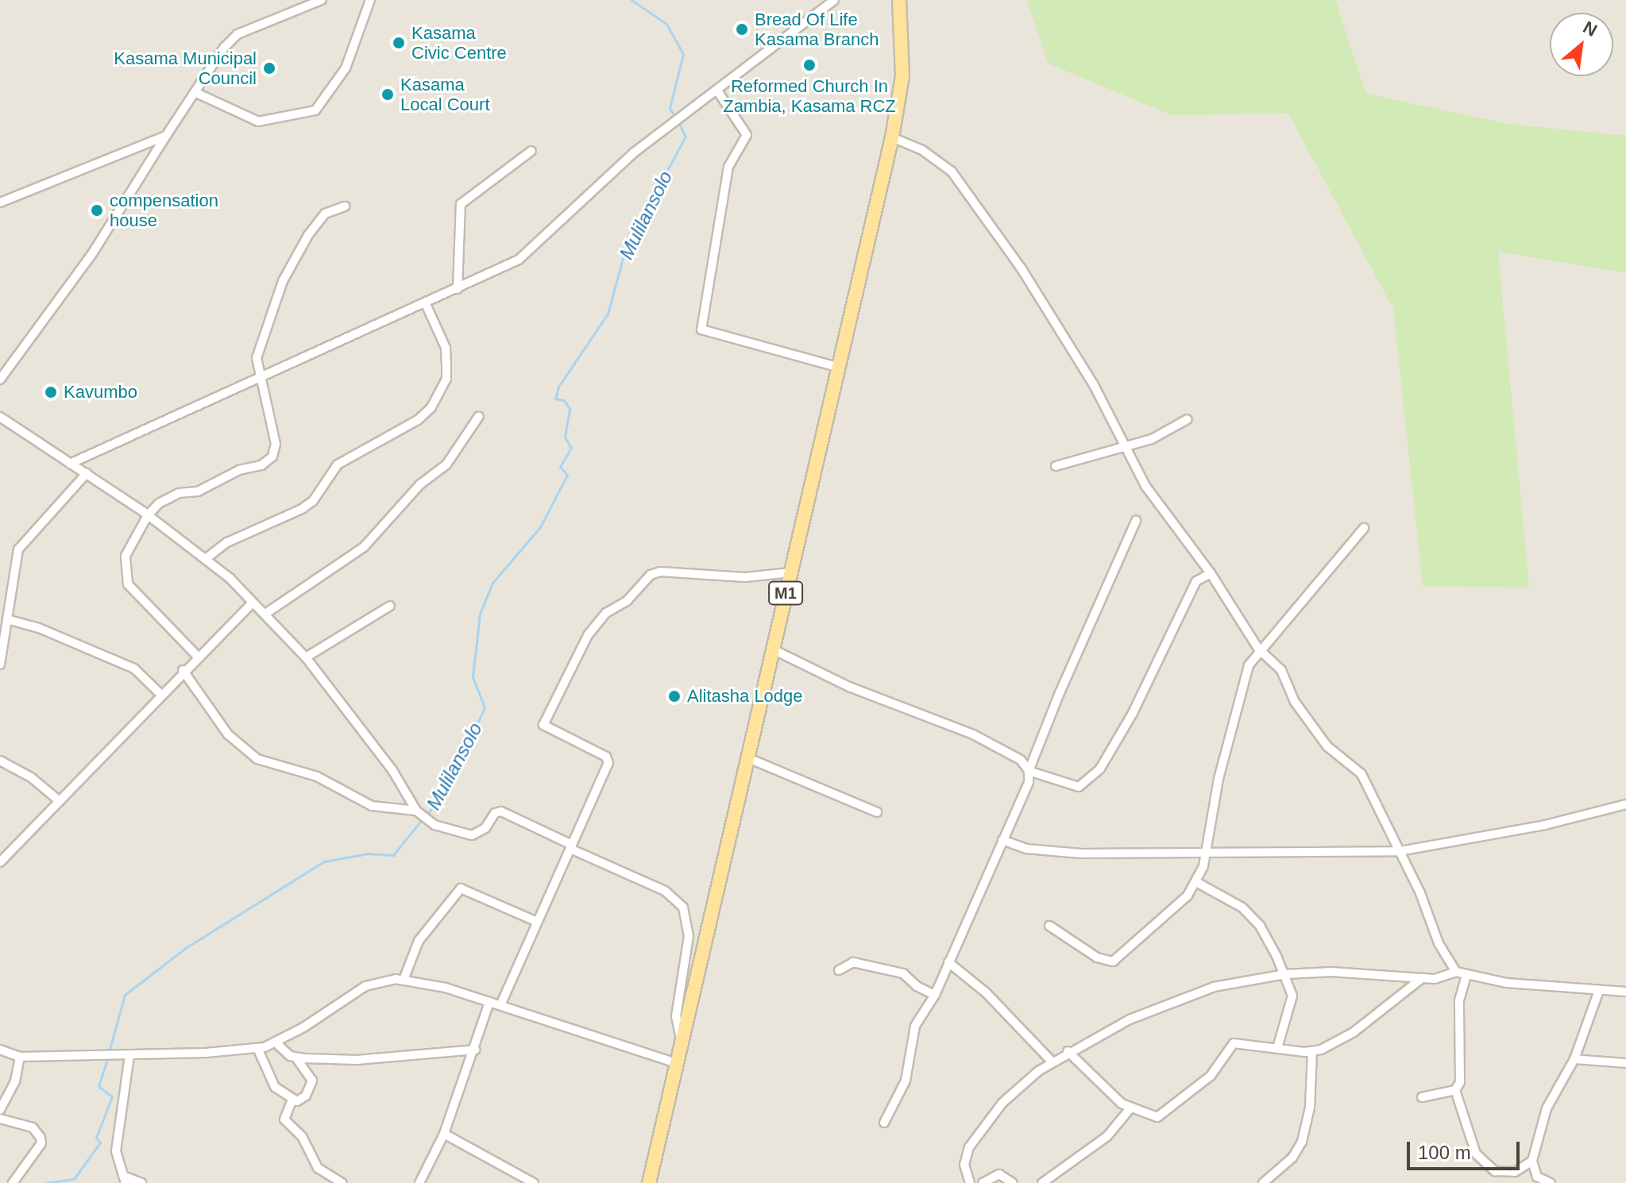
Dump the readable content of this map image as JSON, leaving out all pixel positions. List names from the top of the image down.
{
  "streets": {
    "main road": ["M1"]
  },
  "water": ["Mulilansolo"],
  "places": [
    "Bread Of Life Kasama Branch",
    "Kasama Civic Centre",
    "Reformed Church In Zambia, Kasama RCZ",
    "Kasama Municipal Council",
    "Kasama Local Court",
    "compensation house",
    "Kavumbo",
    "Alitasha Lodge"
  ],
  "scale_bar": "100 m",
  "north": "top right"
}
